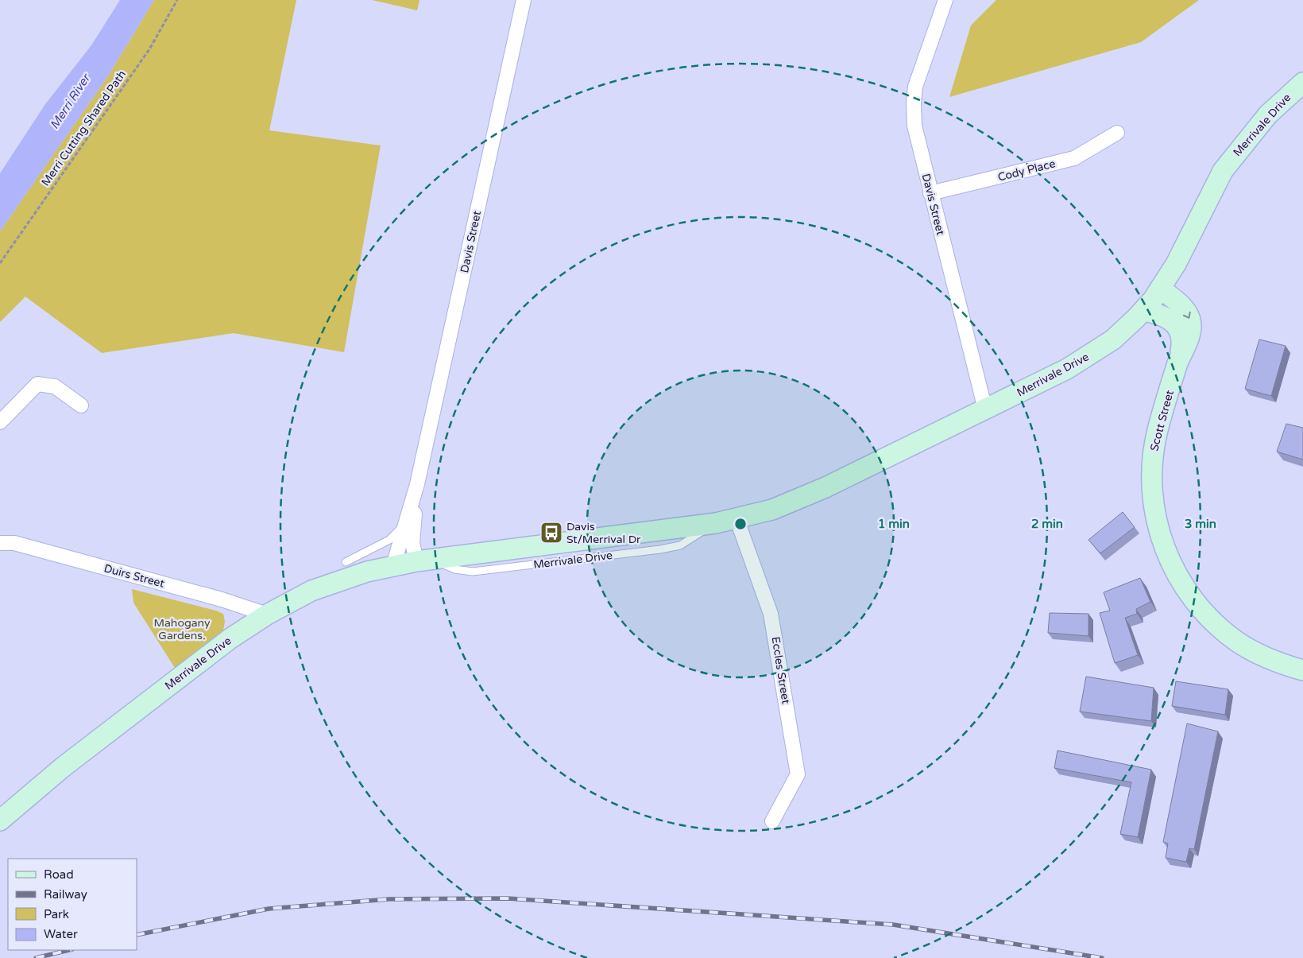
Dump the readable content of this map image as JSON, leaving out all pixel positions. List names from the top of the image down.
{
  "streets": {
    "street": [
      "Merrivale Drive",
      "Cody Place",
      "Davis Street",
      "Scott Street",
      "Duirs Street",
      "Eccles Street"
    ],
    "path": ["Merri Cutting Shared Path"]
  },
  "crossings": [
    ["Merrivale Drive", "Davis Street"],
    ["Merrivale Drive", "Scott Street"],
    ["Merrivale Drive", "Duirs Street"],
    ["Merrivale Drive", "Eccles Street"],
    ["Cody Place", "Davis Street"]
  ],
  "water": ["Merri River"],
  "parks": ["Mahogany Gardens."],
  "places": {
    "bus stop": ["Davis St/Merrival Dr"]
  },
  "legend": [
    "Road",
    "Railway",
    "Park",
    "Water"
  ],
  "rings": ["1 min", "2 min", "3 min"]
}
